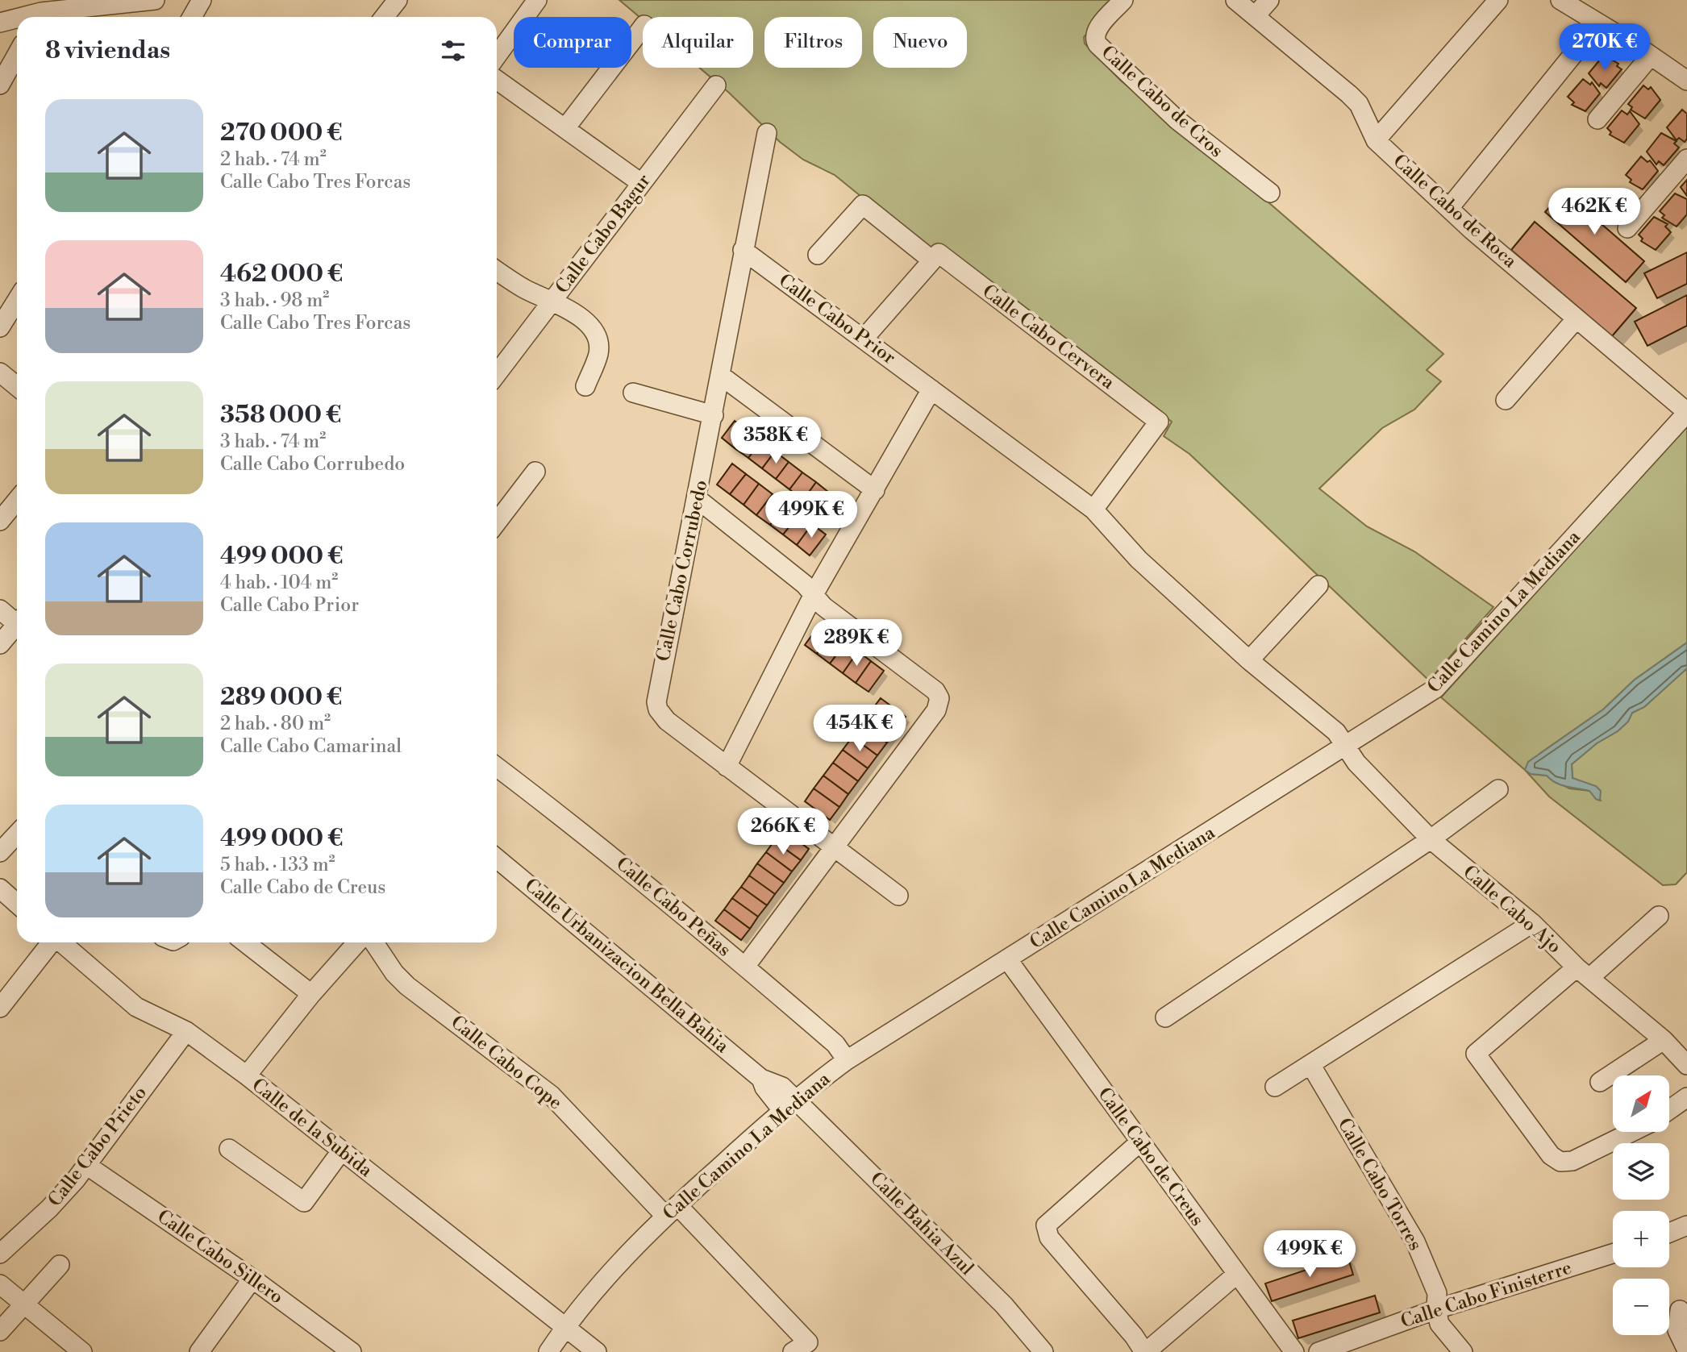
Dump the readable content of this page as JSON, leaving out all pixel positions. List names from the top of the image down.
{
  "streets": {
    "street": [
      "Calle Cabo de Cros",
      "Calle Cabo de Roca",
      "Calle Cabo Bagur",
      "Calle Cabo Prior",
      "Calle Cabo Cervera",
      "Calle Cabo Corrubedo",
      "Calle Camino La Mediana",
      "Calle Cabo Peñas",
      "Calle Cabo Ajo",
      "Calle Urbanizacion Bella Bahia",
      "Calle Cabo Cope",
      "Calle de la Subida",
      "Calle Cabo Prieto",
      "Calle Cabo de Creus",
      "Calle Cabo Torres",
      "Calle Bahia Azul",
      "Calle Cabo Sillero",
      "Calle Cabo Finisterre"
    ]
  },
  "crossings": [
    ["Calle Cabo de Roca", "Calle Camino La Mediana"],
    ["Calle Cabo Prior", "Calle Cabo Cervera"],
    ["Calle Cabo Prior", "Calle Cabo Corrubedo"],
    ["Calle Cabo Prior", "Calle Camino La Mediana"],
    ["Calle Cabo Prior", "Calle Cabo Ajo"],
    ["Calle Camino La Mediana", "Calle Cabo Peñas"],
    ["Calle Camino La Mediana", "Calle Cabo Ajo"],
    ["Calle Camino La Mediana", "Calle Urbanizacion Bella Bahia"],
    ["Calle Camino La Mediana", "Calle Cabo Cope"],
    ["Calle Camino La Mediana", "Calle de la Subida"],
    ["Calle Camino La Mediana", "Calle Cabo de Creus"],
    ["Calle Camino La Mediana", "Calle Bahia Azul"],
    ["Calle Urbanizacion Bella Bahia", "Calle Bahia Azul"],
    ["Calle de la Subida", "Calle Cabo Prieto"],
    ["Calle Cabo Prieto", "Calle Cabo Sillero"],
    ["Calle Cabo Torres", "Calle Cabo Finisterre"]
  ],
  "north": "top right",
  "page": {
    "chip": [
      "Comprar",
      "Alquilar",
      "Filtros",
      "Nuevo"
    ],
    "heading": "8 viviendas",
    "price": [
      "270K €",
      "462K €",
      "358K €",
      "499K €",
      "289K €",
      "454K €",
      "266K €",
      "499K €"
    ],
    "list": [
      {
        "name": "270 000 €",
        "note": "2 hab. · 74 m² · Calle Cabo Tres Forcas"
      },
      {
        "name": "462 000 €",
        "note": "3 hab. · 98 m² · Calle Cabo Tres Forcas"
      },
      {
        "name": "358 000 €",
        "note": "3 hab. · 74 m² · Calle Cabo Corrubedo"
      },
      {
        "name": "499 000 €",
        "note": "4 hab. · 104 m² · Calle Cabo Prior"
      },
      {
        "name": "289 000 €",
        "note": "2 hab. · 80 m² · Calle Cabo Camarinal"
      },
      {
        "name": "499 000 €",
        "note": "5 hab. · 133 m² · Calle Cabo de Creus"
      }
    ],
    "map_buttons": ["+", "−"]
  }
}
